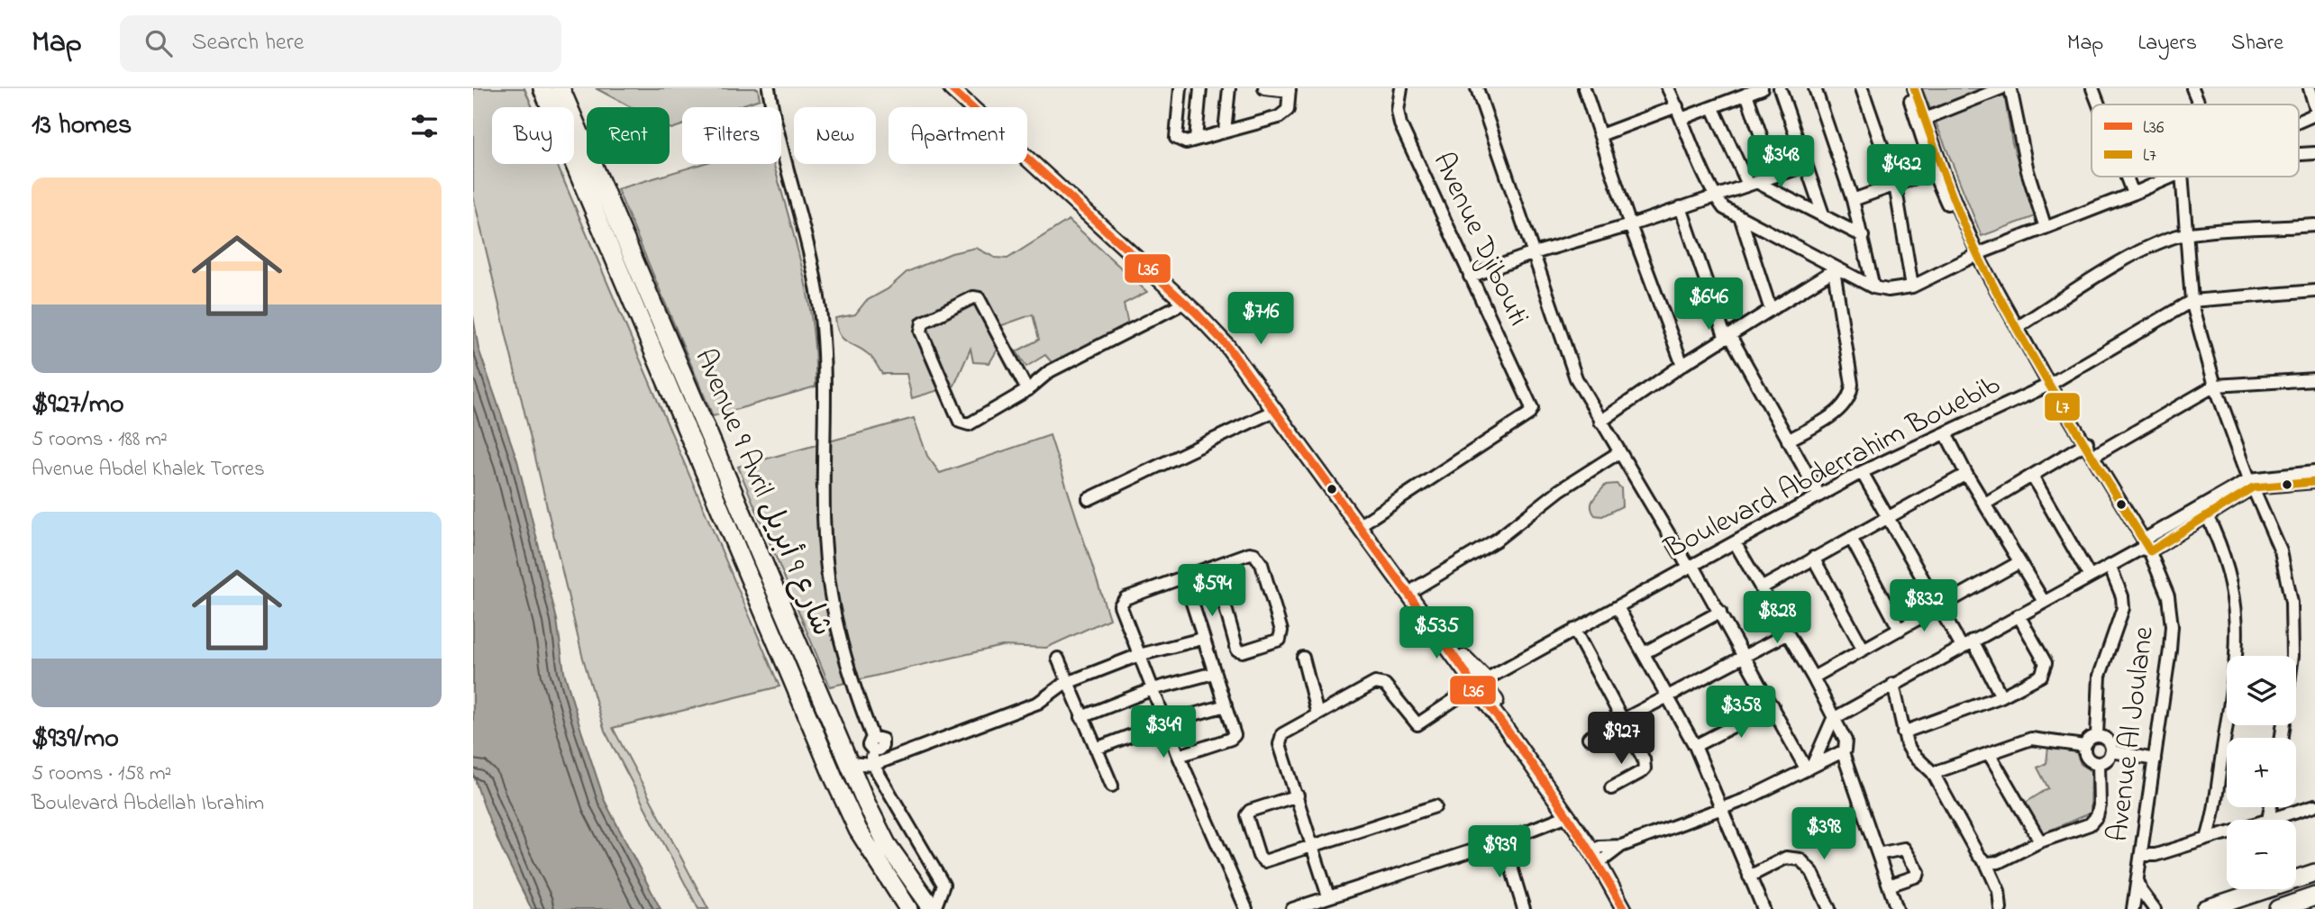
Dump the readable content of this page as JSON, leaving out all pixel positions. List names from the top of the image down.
{
  "streets": {
    "highway": ["Avenue 9 Avril شارع 9 أبريل"],
    "street": ["Avenue Djibouti", "Boulevard Abderrahim Bouebib", "Avenue Al Joulane"]
  },
  "crossings": [
    ["Boulevard Abderrahim Bouebib", "Avenue Al Joulane"]
  ],
  "lines": ["transit line L36", "transit line L7"],
  "legend": ["L36", "L7"],
  "page": {
    "header": "Map",
    "search": "Search here",
    "nav": ["Map", "Layers", "Share"],
    "heading": "13 homes",
    "chip": [
      "Buy",
      "Rent",
      "Filters",
      "New",
      "Apartment"
    ],
    "price": [
      "$348",
      "$432",
      "$646",
      "$716",
      "$594",
      "$832",
      "$828",
      "$535",
      "$358",
      "$349",
      "$927",
      "$398",
      "$939"
    ],
    "list": [
      {
        "name": "$927/mo",
        "note": "5 rooms · 188 m² · Avenue Abdel Khalek Torres"
      },
      {
        "name": "$939/mo",
        "note": "5 rooms · 158 m² · Boulevard Abdellah Ibrahim"
      }
    ],
    "map_buttons": ["+", "−"]
  }
}
